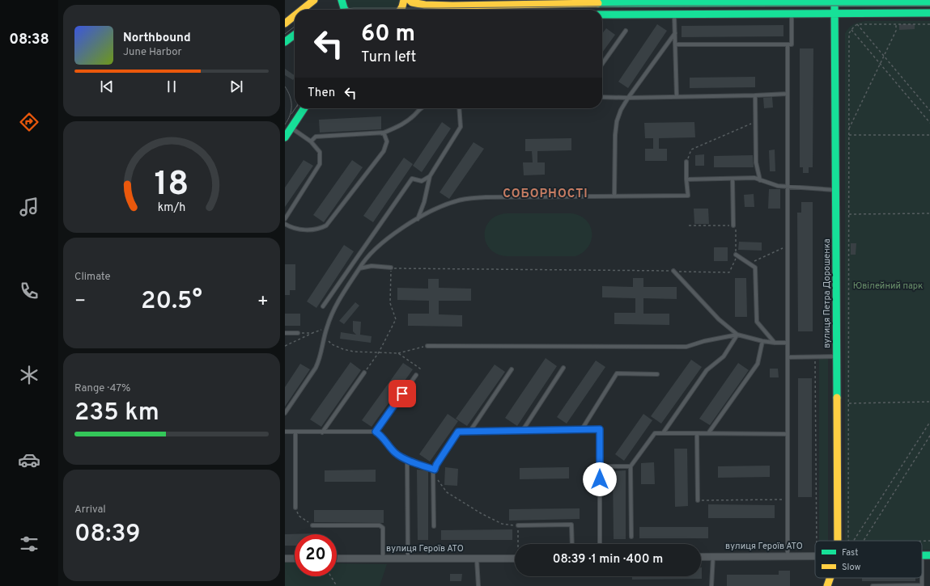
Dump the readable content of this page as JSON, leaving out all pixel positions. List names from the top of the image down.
{
  "streets": {
    "main road": ["вулиця Петра Дорошенка", "вулиця Героїв АТО"]
  },
  "districts": ["СОБОРНОСТІ"],
  "parks": ["Ювілейний парк"],
  "legend": ["Fast", "Slow"],
  "page": {
    "tabs": "08:38",
    "turn": ["60 m", "Turn left"],
    "song": ["Northbound", "June Harbor"],
    "then": "Then",
    "tile": [
      "Climate",
      ["Range · 47%", "235 km"],
      ["Arrival", "08:39"]
    ],
    "heat": ["−", "20.5°", "+"],
    "limit": "20",
    "trip": "08:39 · 1 min · 400 m",
    "gauge": ["18", "km/h"]
  }
}
